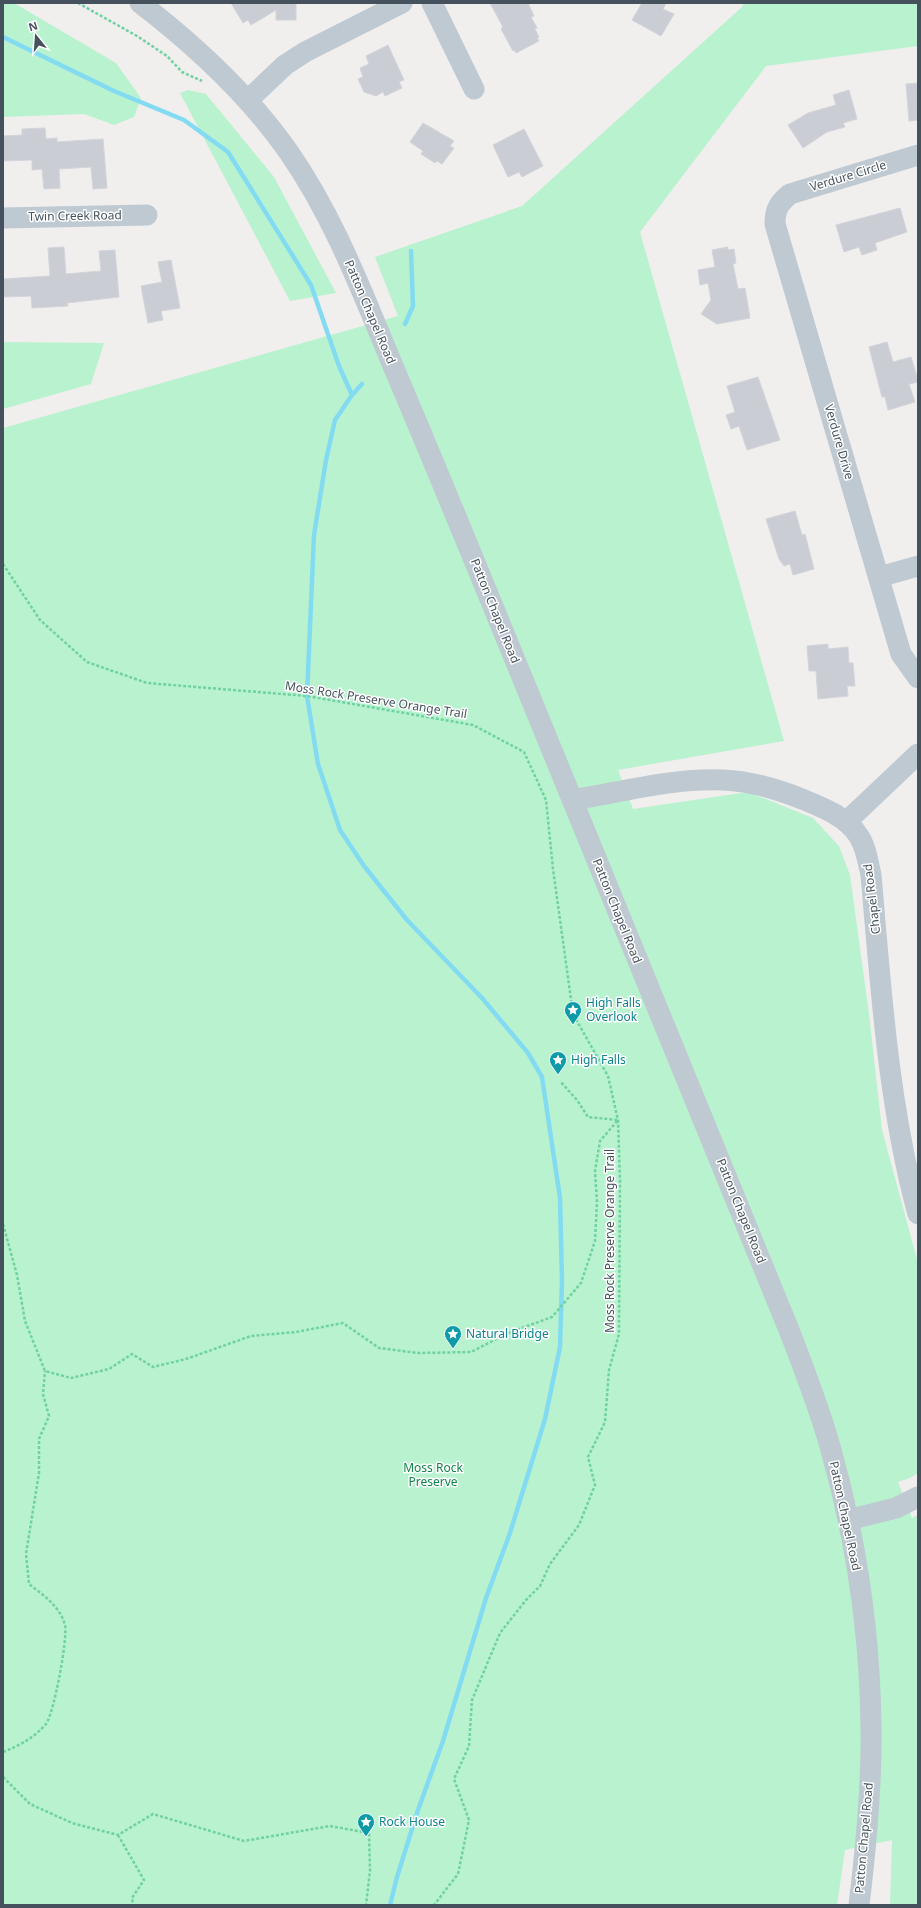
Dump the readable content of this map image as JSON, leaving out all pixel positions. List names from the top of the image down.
{
  "streets": {
    "street": [
      "Verdure Circle",
      "Twin Creek Road",
      "Patton Chapel Road",
      "Verdure Drive",
      "Chapel Road"
    ],
    "path": ["Moss Rock Preserve Orange Trail"]
  },
  "crossings": [
    ["Verdure Circle", "Verdure Drive"],
    ["Patton Chapel Road", "Chapel Road"]
  ],
  "parks": ["Moss Rock Preserve"],
  "places": {
    "place": [
      "High Falls Overlook",
      "High Falls",
      "Natural Bridge",
      "Rock House"
    ]
  },
  "north": "top"
}
